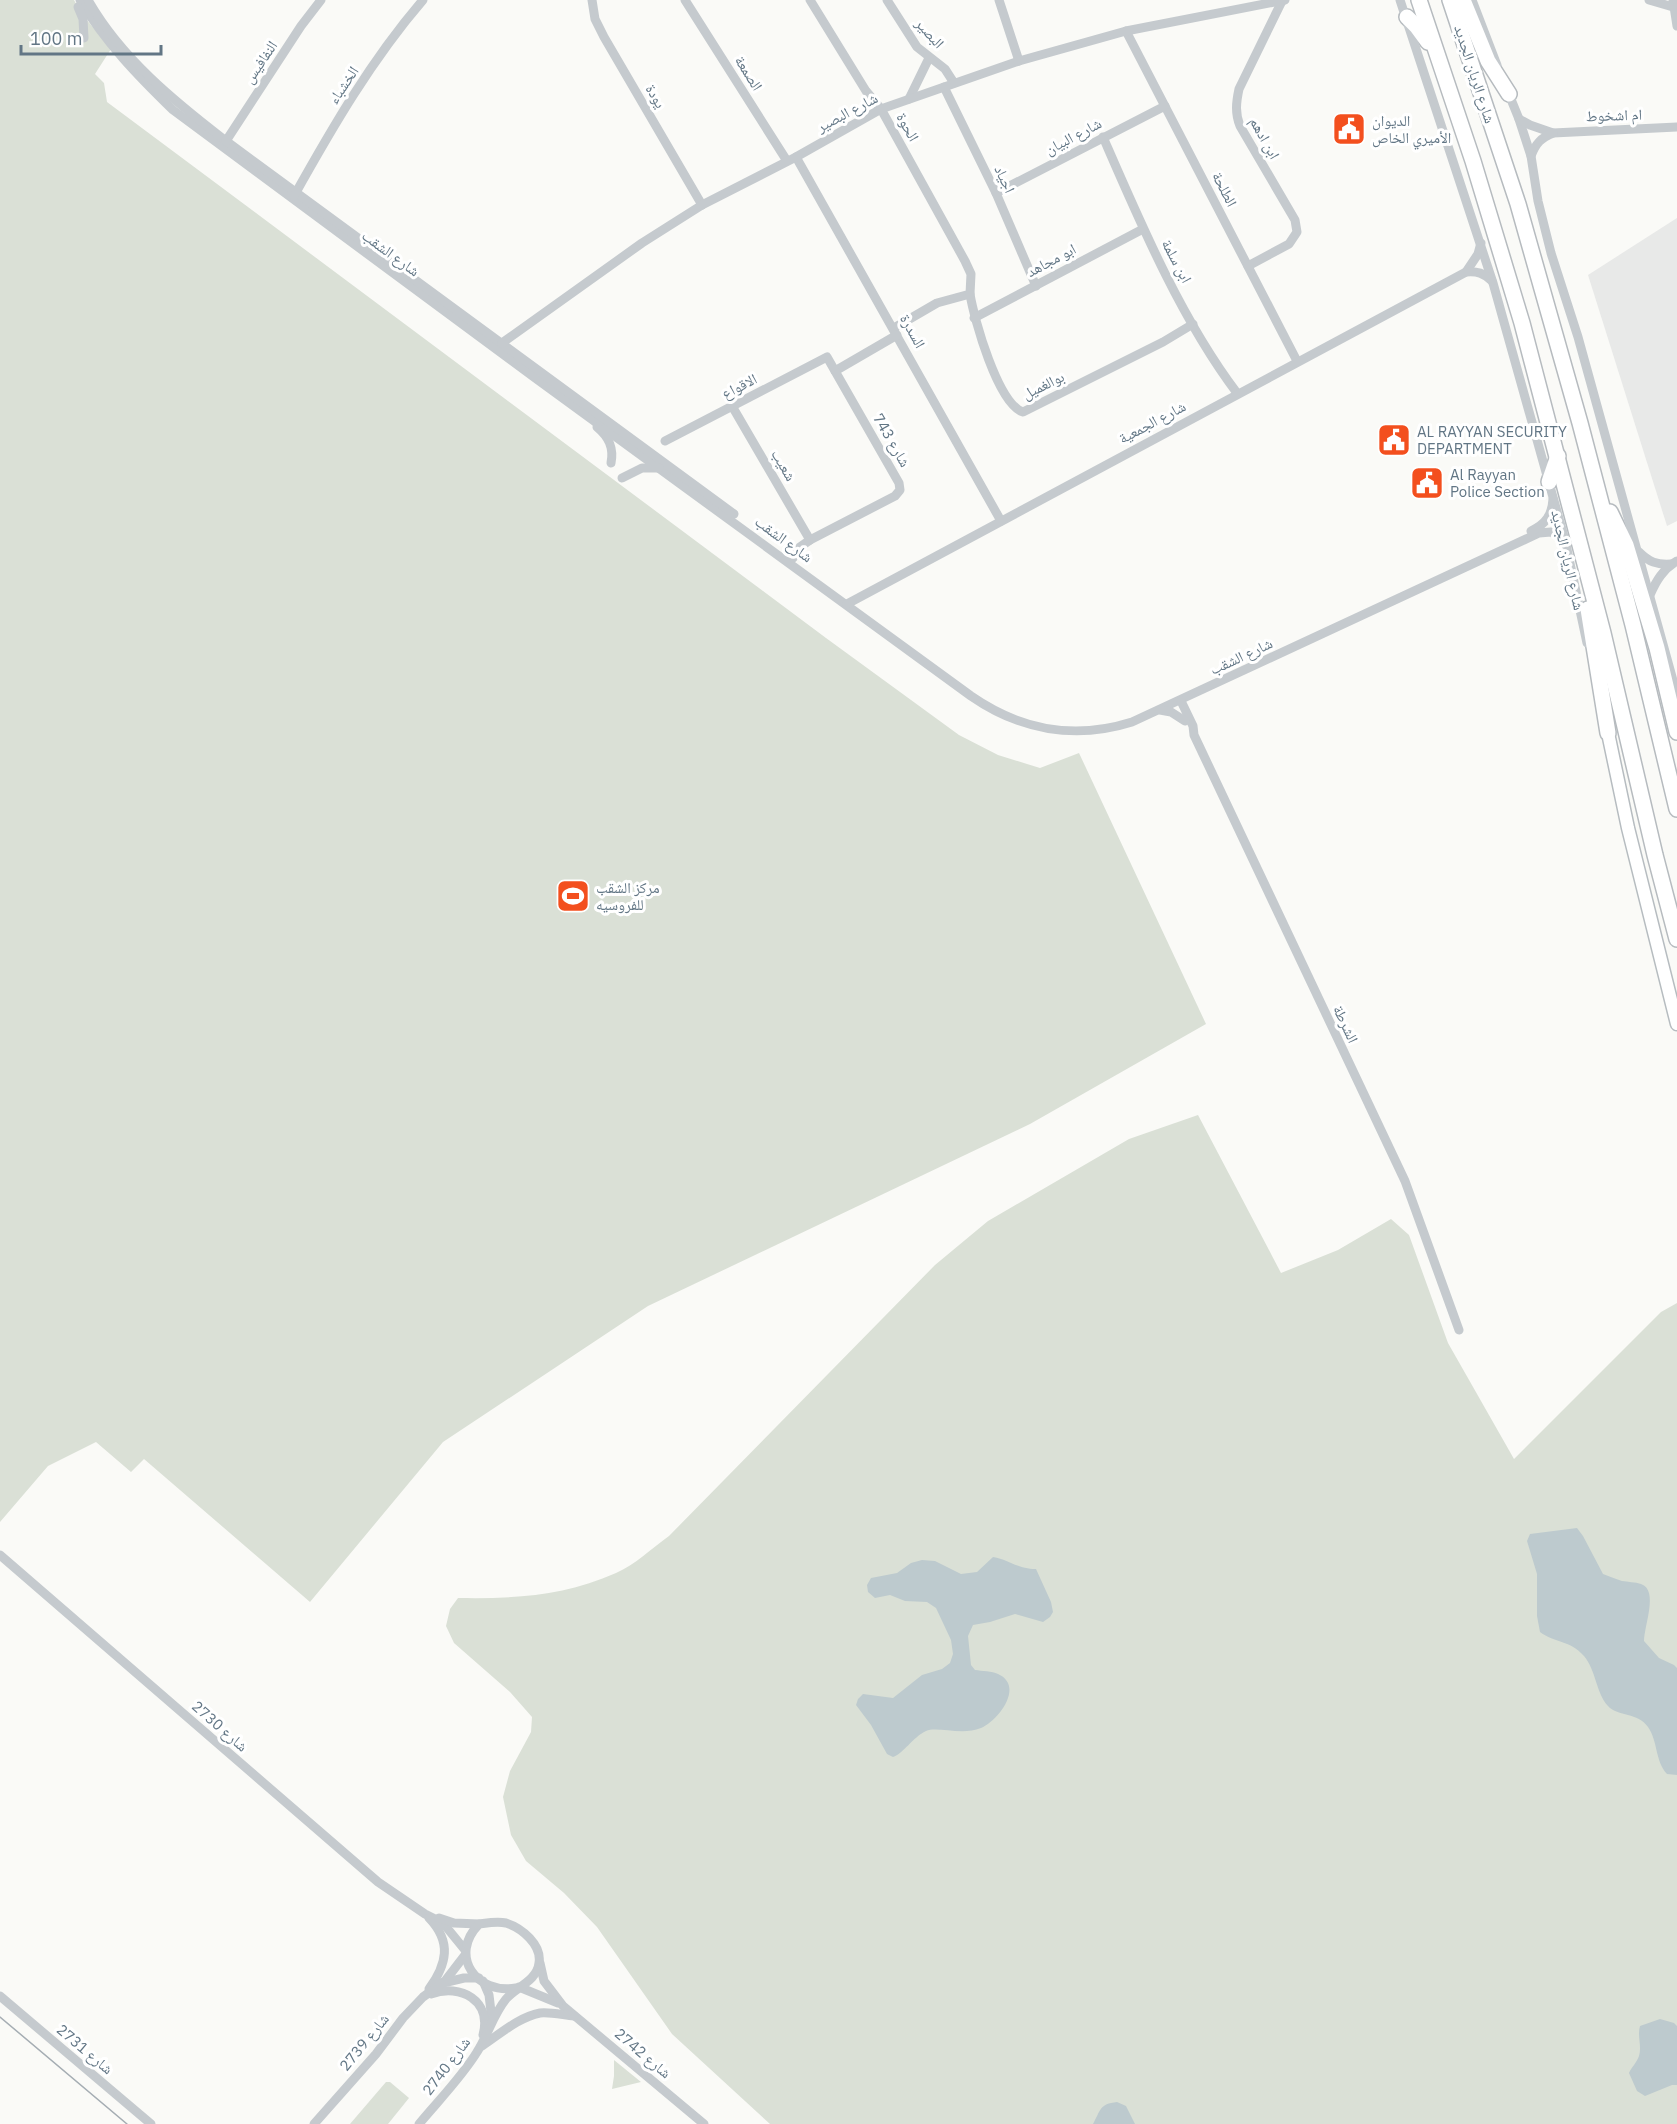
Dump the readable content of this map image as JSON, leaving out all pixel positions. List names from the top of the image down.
{
  "streets": {
    "highway": ["شارع الريان الجديد"],
    "street": [
      "البصير",
      "النفافيس",
      "الصمعة",
      "الخشباء",
      "يودة",
      "شارع البصير",
      "ام اشخوط",
      "الحوة",
      "شارع البيان",
      "ابن ادهم",
      "اجياد",
      "الطلحة",
      "شارع الشقب",
      "ابو مجاهد",
      "ابن سلمة",
      "السدرة",
      "بوالغميل",
      "الاقواع",
      "شارع الجمعية",
      "شارع 743",
      "شعيب",
      "الشرطة",
      "شارع 2730",
      "شارع 2739",
      "شارع 2731",
      "شارع 2742",
      "شارع 2740"
    ]
  },
  "crossings": [
    ["البصير", "شارع البصير"],
    ["النفافيس", "شارع الشقب"],
    ["الصمعة", "شارع البصير"],
    ["الصمعة", "السدرة"],
    ["شارع الريان الجديد", "ام اشخوط"],
    ["شارع الريان الجديد", "شارع الشقب"],
    ["الخشباء", "شارع الشقب"],
    ["يودة", "شارع البصير"],
    ["شارع البصير", "الحوة"],
    ["شارع البصير", "ابن ادهم"],
    ["شارع البصير", "اجياد"],
    ["شارع البصير", "الطلحة"],
    ["شارع البصير", "شارع الشقب"],
    ["شارع البصير", "السدرة"],
    ["الحوة", "بوالغميل"],
    ["شارع البيان", "اجياد"],
    ["شارع البيان", "الطلحة"],
    ["شارع البيان", "ابن سلمة"],
    ["ابن ادهم", "الطلحة"],
    ["اجياد", "ابو مجاهد"],
    ["الطلحة", "شارع الجمعية"],
    ["شارع الشقب", "شارع الجمعية"],
    ["شارع الشقب", "شارع 743"],
    ["شارع الشقب", "الشرطة"],
    ["ابو مجاهد", "ابن سلمة"],
    ["ابو مجاهد", "بوالغميل"],
    ["ابن سلمة", "بوالغميل"],
    ["ابن سلمة", "شارع الجمعية"],
    ["السدرة", "شارع الجمعية"],
    ["الاقواع", "شارع 743"],
    ["الاقواع", "شعيب"],
    ["شارع 743", "شعيب"],
    ["شارع 2730", "شارع 2739"],
    ["شارع 2730", "شارع 2742"],
    ["شارع 2730", "شارع 2740"],
    ["شارع 2739", "شارع 2742"],
    ["شارع 2739", "شارع 2740"],
    ["شارع 2742", "شارع 2740"]
  ],
  "places": {
    "public building": ["الديوان الأميري الخاص", "AL RAYYAN SECURITY DEPARTMENT", "Al Rayyan Police Section"],
    "sports": ["مركز الشقب للفروسيه"]
  },
  "scale_bar": "100 m"
}
